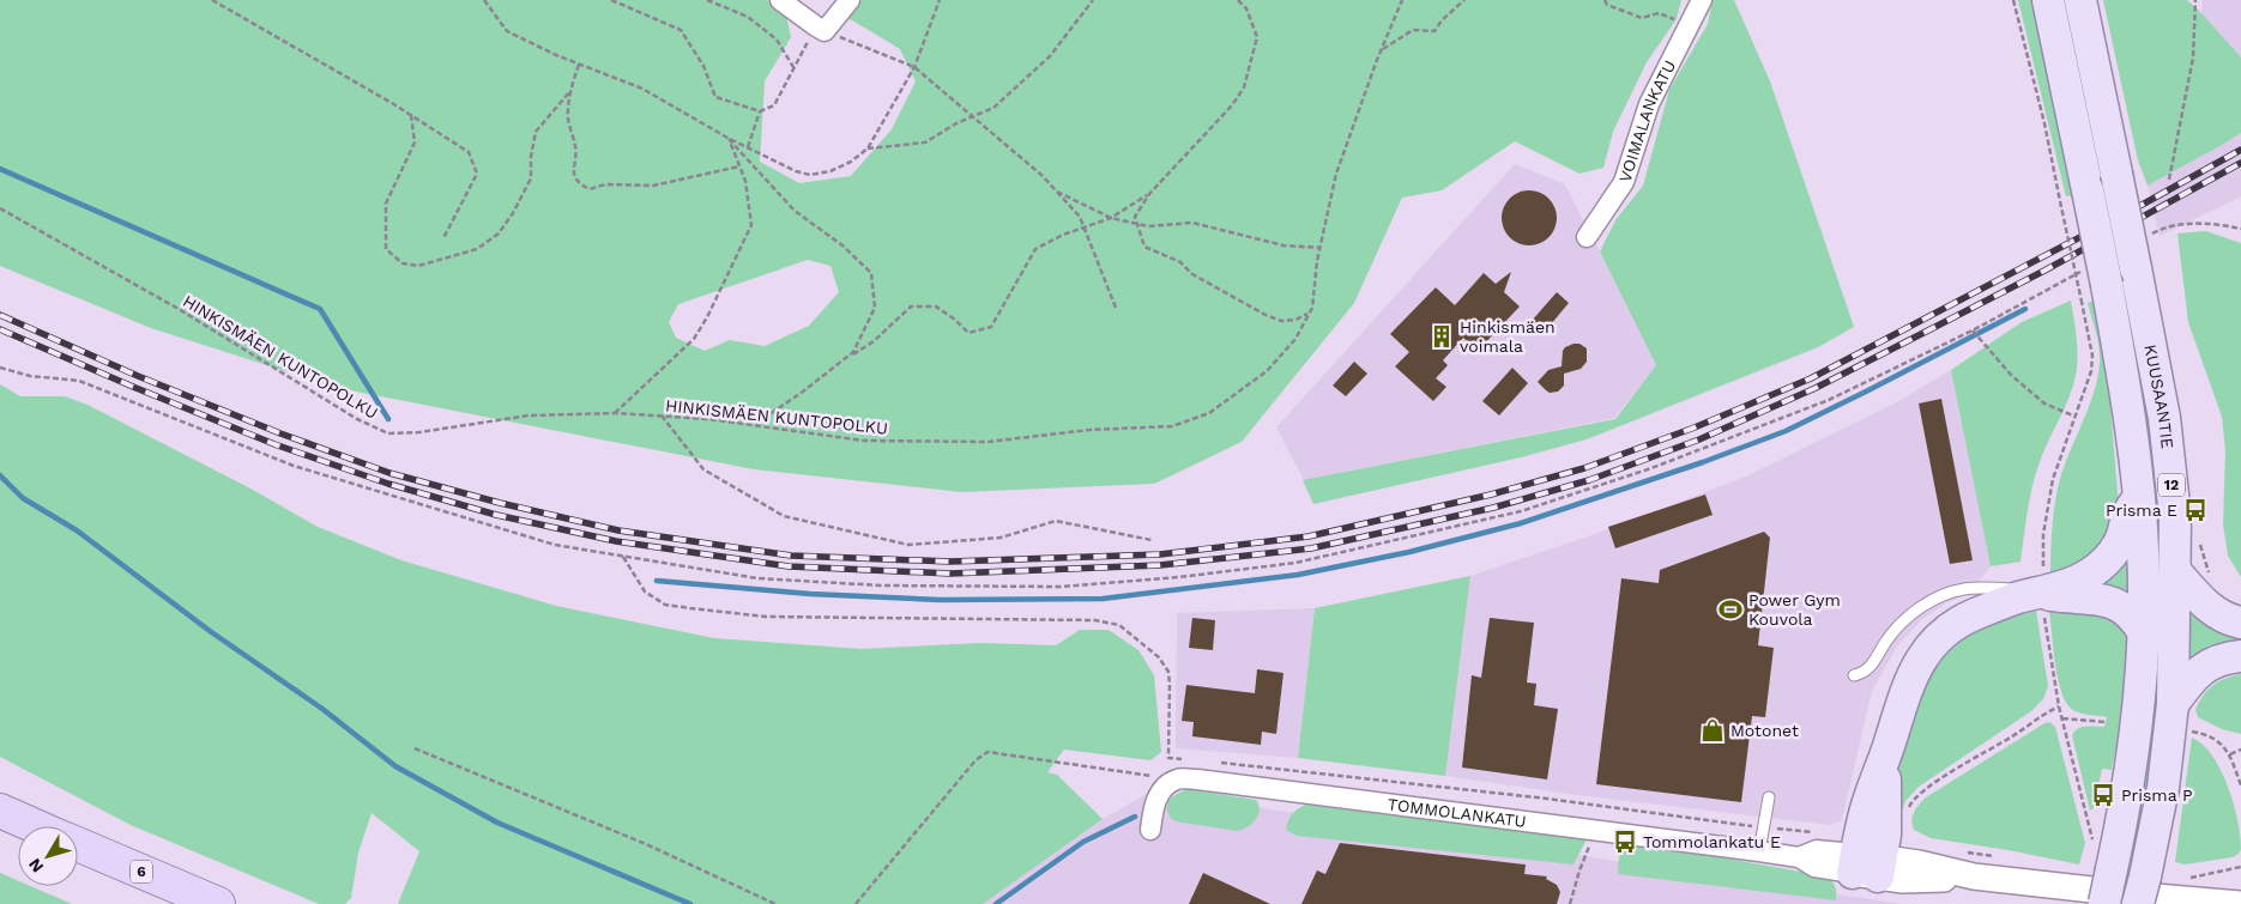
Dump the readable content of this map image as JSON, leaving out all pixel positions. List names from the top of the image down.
{
  "streets": {
    "highway": ["6"],
    "main road": ["KUUSAANTIE", "12"],
    "street": ["VOIMALANKATU", "TOMMOLANKATU"],
    "path": ["HINKISMÄEN KUNTOPOLKU"]
  },
  "places": {
    "building": ["Hinkismäen voimala"],
    "bus stop": ["Prisma E", "Prisma P", "Tommolankatu E"],
    "sports": ["Power Gym Kouvola"],
    "shop": ["Motonet"]
  },
  "north": "bottom left"
}
